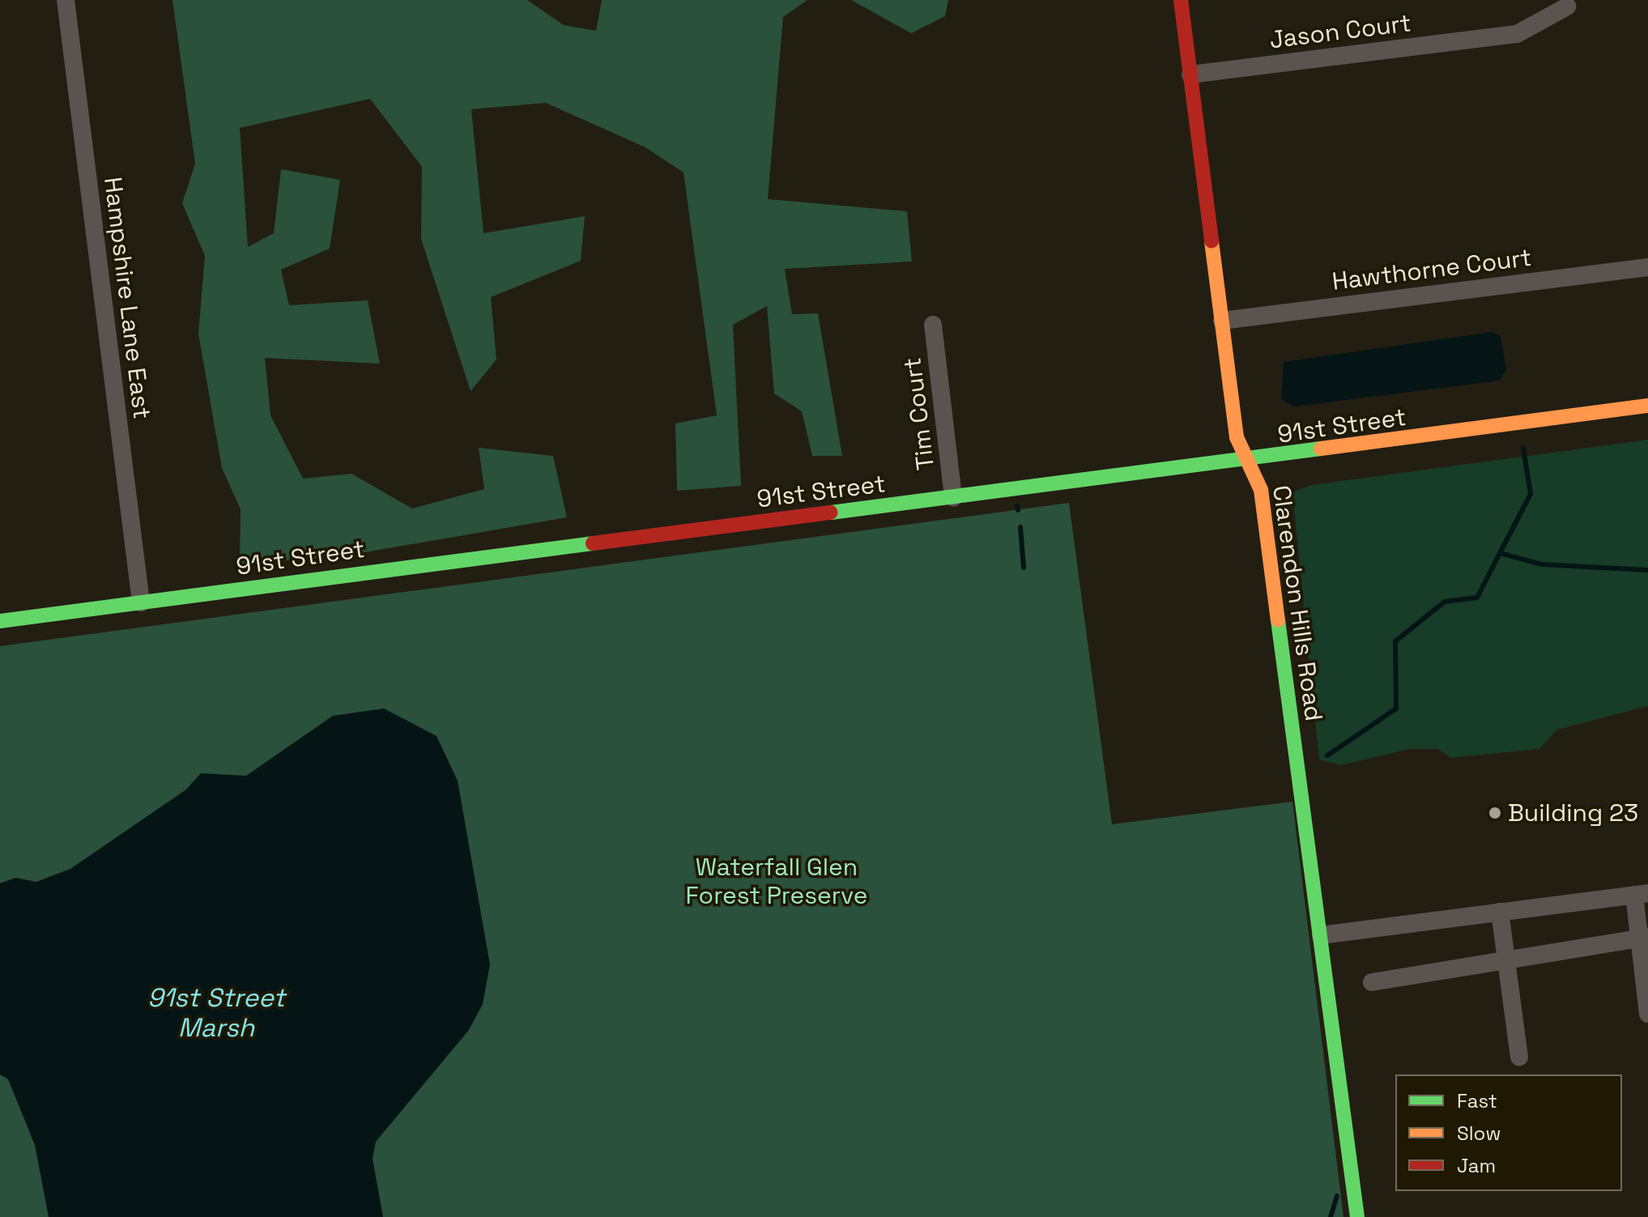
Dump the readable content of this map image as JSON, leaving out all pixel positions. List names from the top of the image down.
{
  "streets": {
    "main road": ["91st Street", "Clarendon Hills Road"],
    "street": [
      "Jason Court",
      "Hawthorne Court",
      "Hampshire Lane East",
      "Tim Court"
    ]
  },
  "crossings": [
    ["Jason Court", "Clarendon Hills Road"],
    ["Hawthorne Court", "Clarendon Hills Road"],
    ["Hampshire Lane East", "91st Street"],
    ["Tim Court", "91st Street"],
    ["91st Street", "Clarendon Hills Road"]
  ],
  "water": ["91st Street Marsh"],
  "parks": ["Waterfall Glen Forest Preserve"],
  "places": ["Building 23"],
  "legend": ["Fast", "Slow", "Jam"]
}
